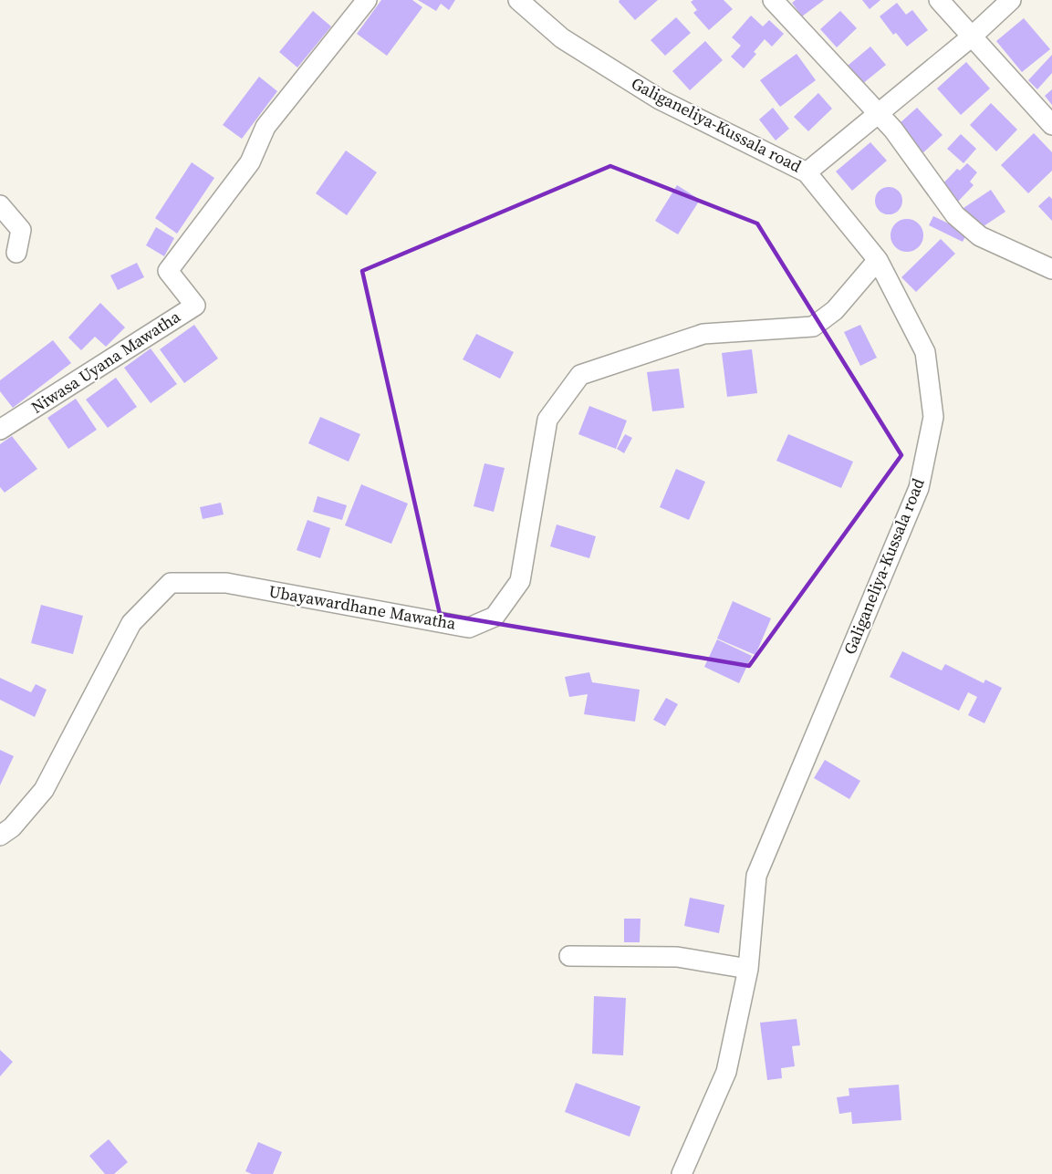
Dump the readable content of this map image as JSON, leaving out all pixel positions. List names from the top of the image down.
{
  "streets": {
    "street": ["Galiganeliya-Kussala road", "Niwasa Uyana Mawatha", "Ubayawardhane Mawatha"]
  },
  "crossings": [
    ["Galiganeliya-Kussala road", "Ubayawardhane Mawatha"]
  ]
}
